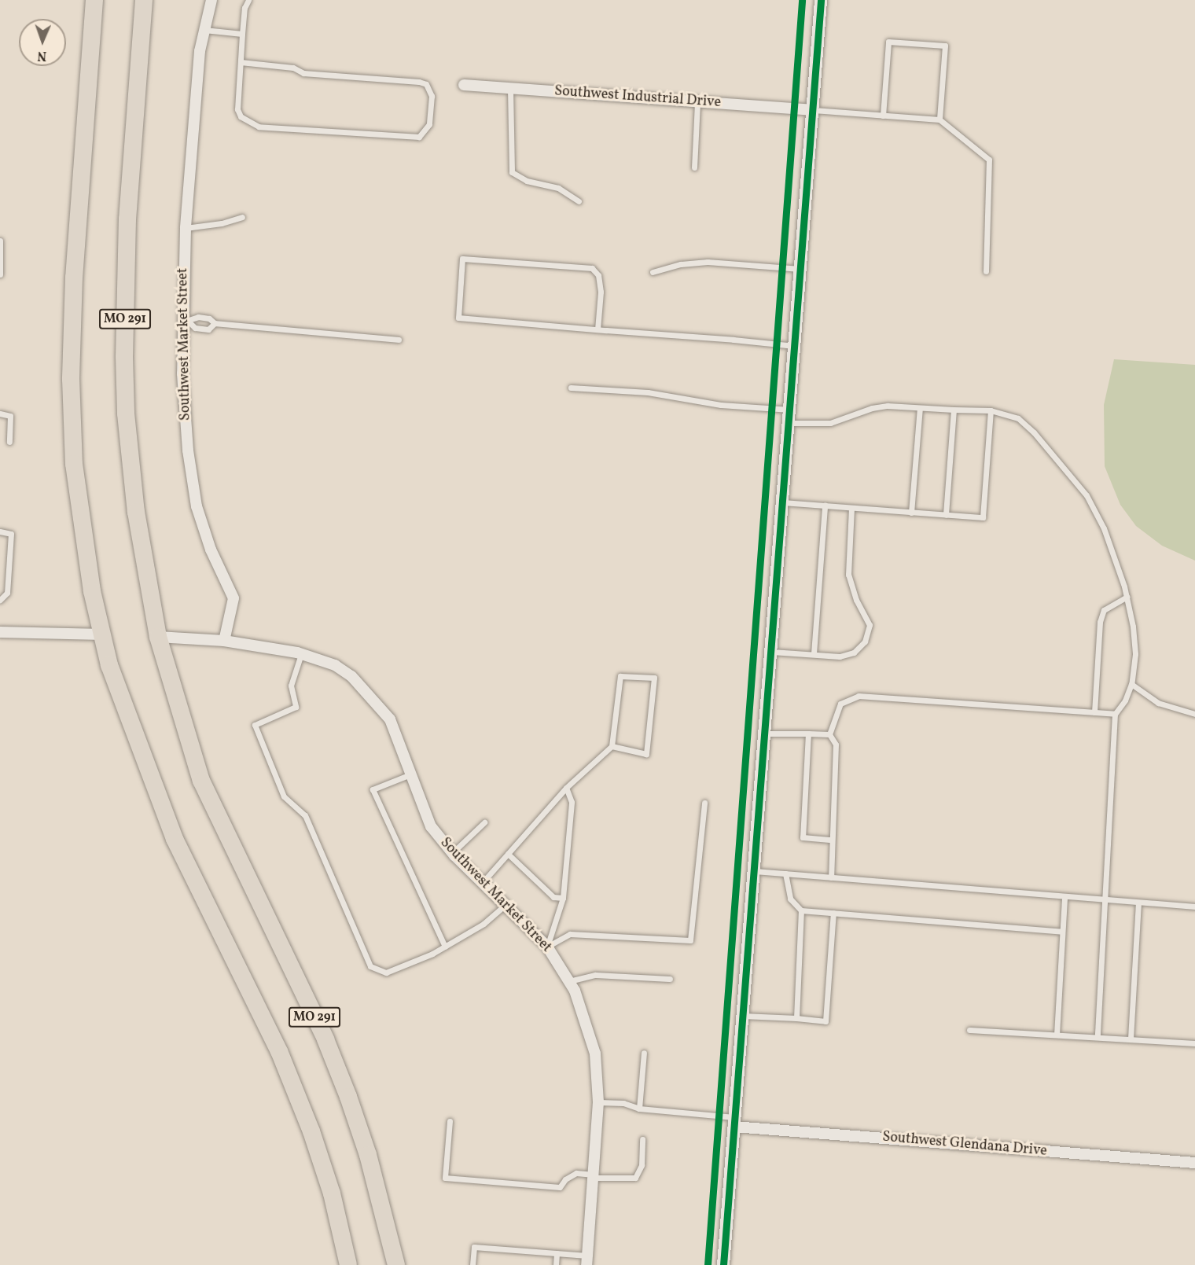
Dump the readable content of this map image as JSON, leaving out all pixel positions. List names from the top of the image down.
{
  "streets": {
    "highway": ["MO 291"],
    "street": ["Southwest Industrial Drive", "Southwest Market Street", "Southwest Glendana Drive"]
  },
  "north": "bottom"
}
